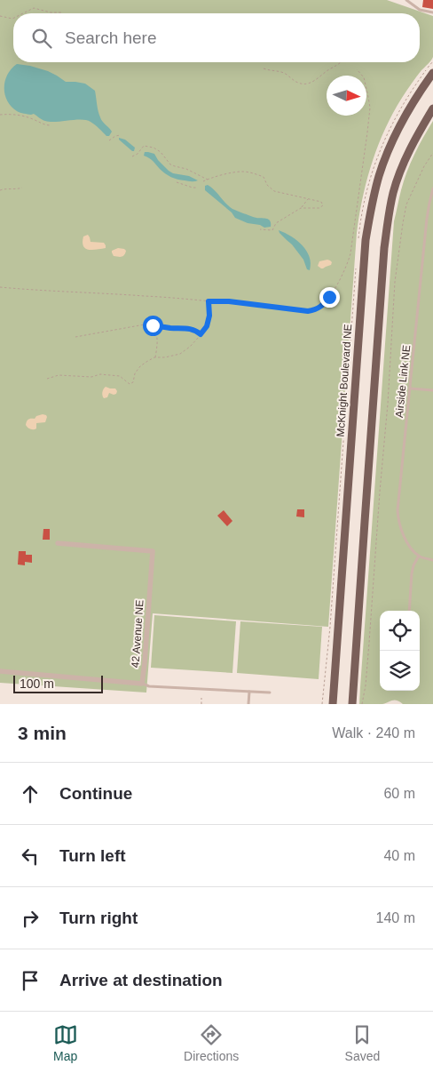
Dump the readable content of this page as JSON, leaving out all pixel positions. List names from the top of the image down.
{
  "streets": {
    "main road": ["McKnight Boulevard NE"],
    "street": ["42 Avenue NE"],
    "lane": ["Airside Link NE"]
  },
  "scale_bar": "100 m",
  "north": "right",
  "page": {
    "search": "Search here",
    "scale": "100 m",
    "heading": ["3 min", "Walk · 240 m"],
    "list": [
      ["Continue", "60 m"],
      ["Turn left", "40 m"],
      ["Turn right", "140 m"],
      "Arrive at destination"
    ],
    "nav": ["Map", "Directions", "Saved"]
  }
}
